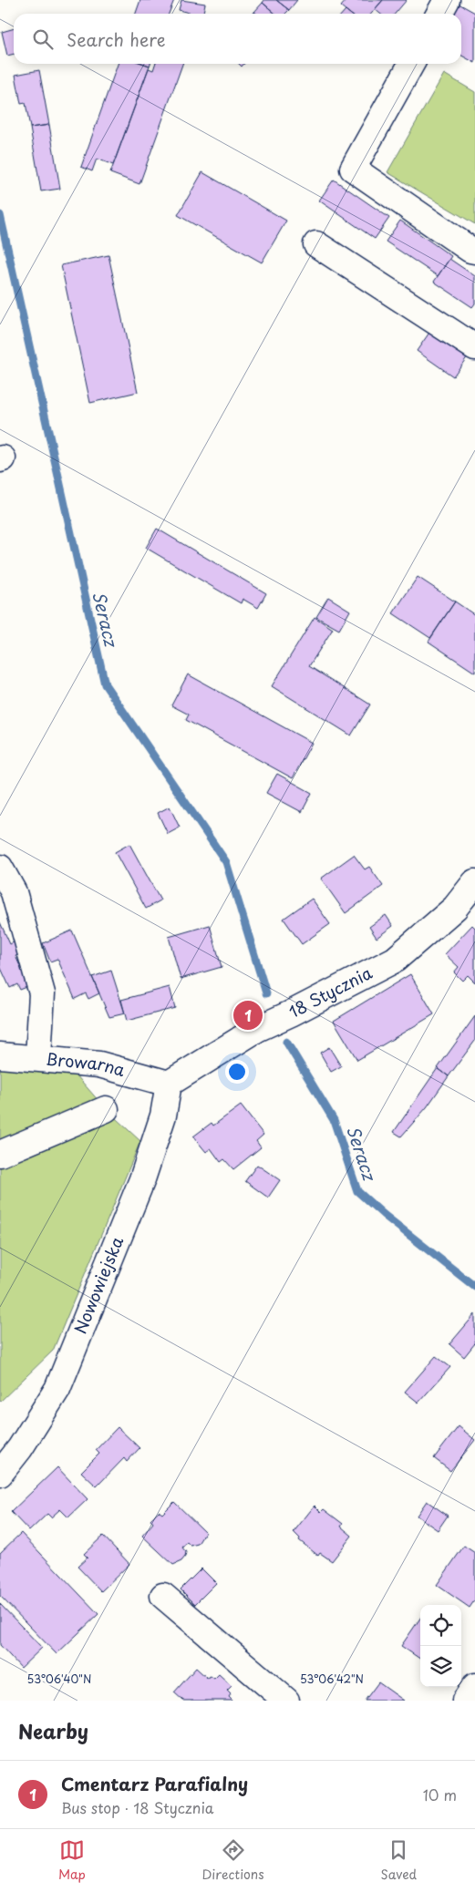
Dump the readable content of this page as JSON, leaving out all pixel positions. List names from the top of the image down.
{
  "streets": {
    "street": ["18 Stycznia", "Browarna", "Nowowiejska"]
  },
  "crossings": [
    ["18 Stycznia", "Browarna"],
    ["18 Stycznia", "Nowowiejska"],
    ["Browarna", "Nowowiejska"]
  ],
  "water": ["Seracz"],
  "page": {
    "search": "Search here",
    "pins": "1",
    "heading": "Nearby",
    "list": [
      {
        "mark": "1",
        "name": "Cmentarz Parafialny",
        "note": "Bus stop · 18 Stycznia",
        "value": "10 m"
      }
    ],
    "nav": ["Map", "Directions", "Saved"]
  },
  "coordinates": ["53°06'40\"N", "53°06'42\"N"]
}
